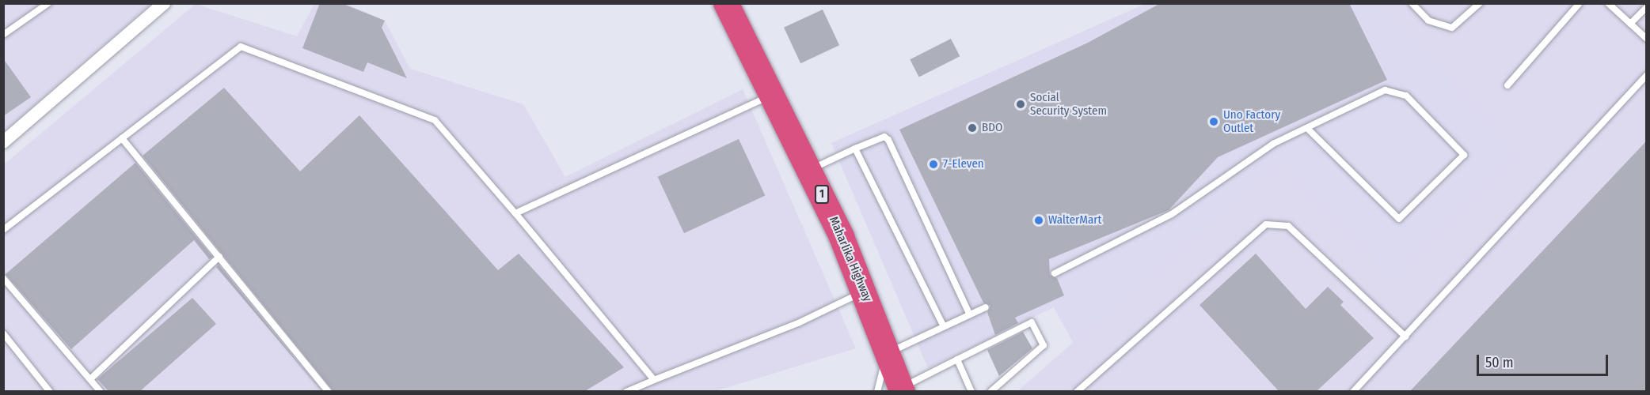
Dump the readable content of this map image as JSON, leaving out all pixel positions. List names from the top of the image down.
{
  "streets": {
    "highway": ["1", "Maharlika Highway"]
  },
  "places": [
    "Social Security System",
    "Uno Factory Outlet",
    "BDO",
    "7-Eleven",
    "WalterMart"
  ],
  "scale_bar": "50 m"
}
